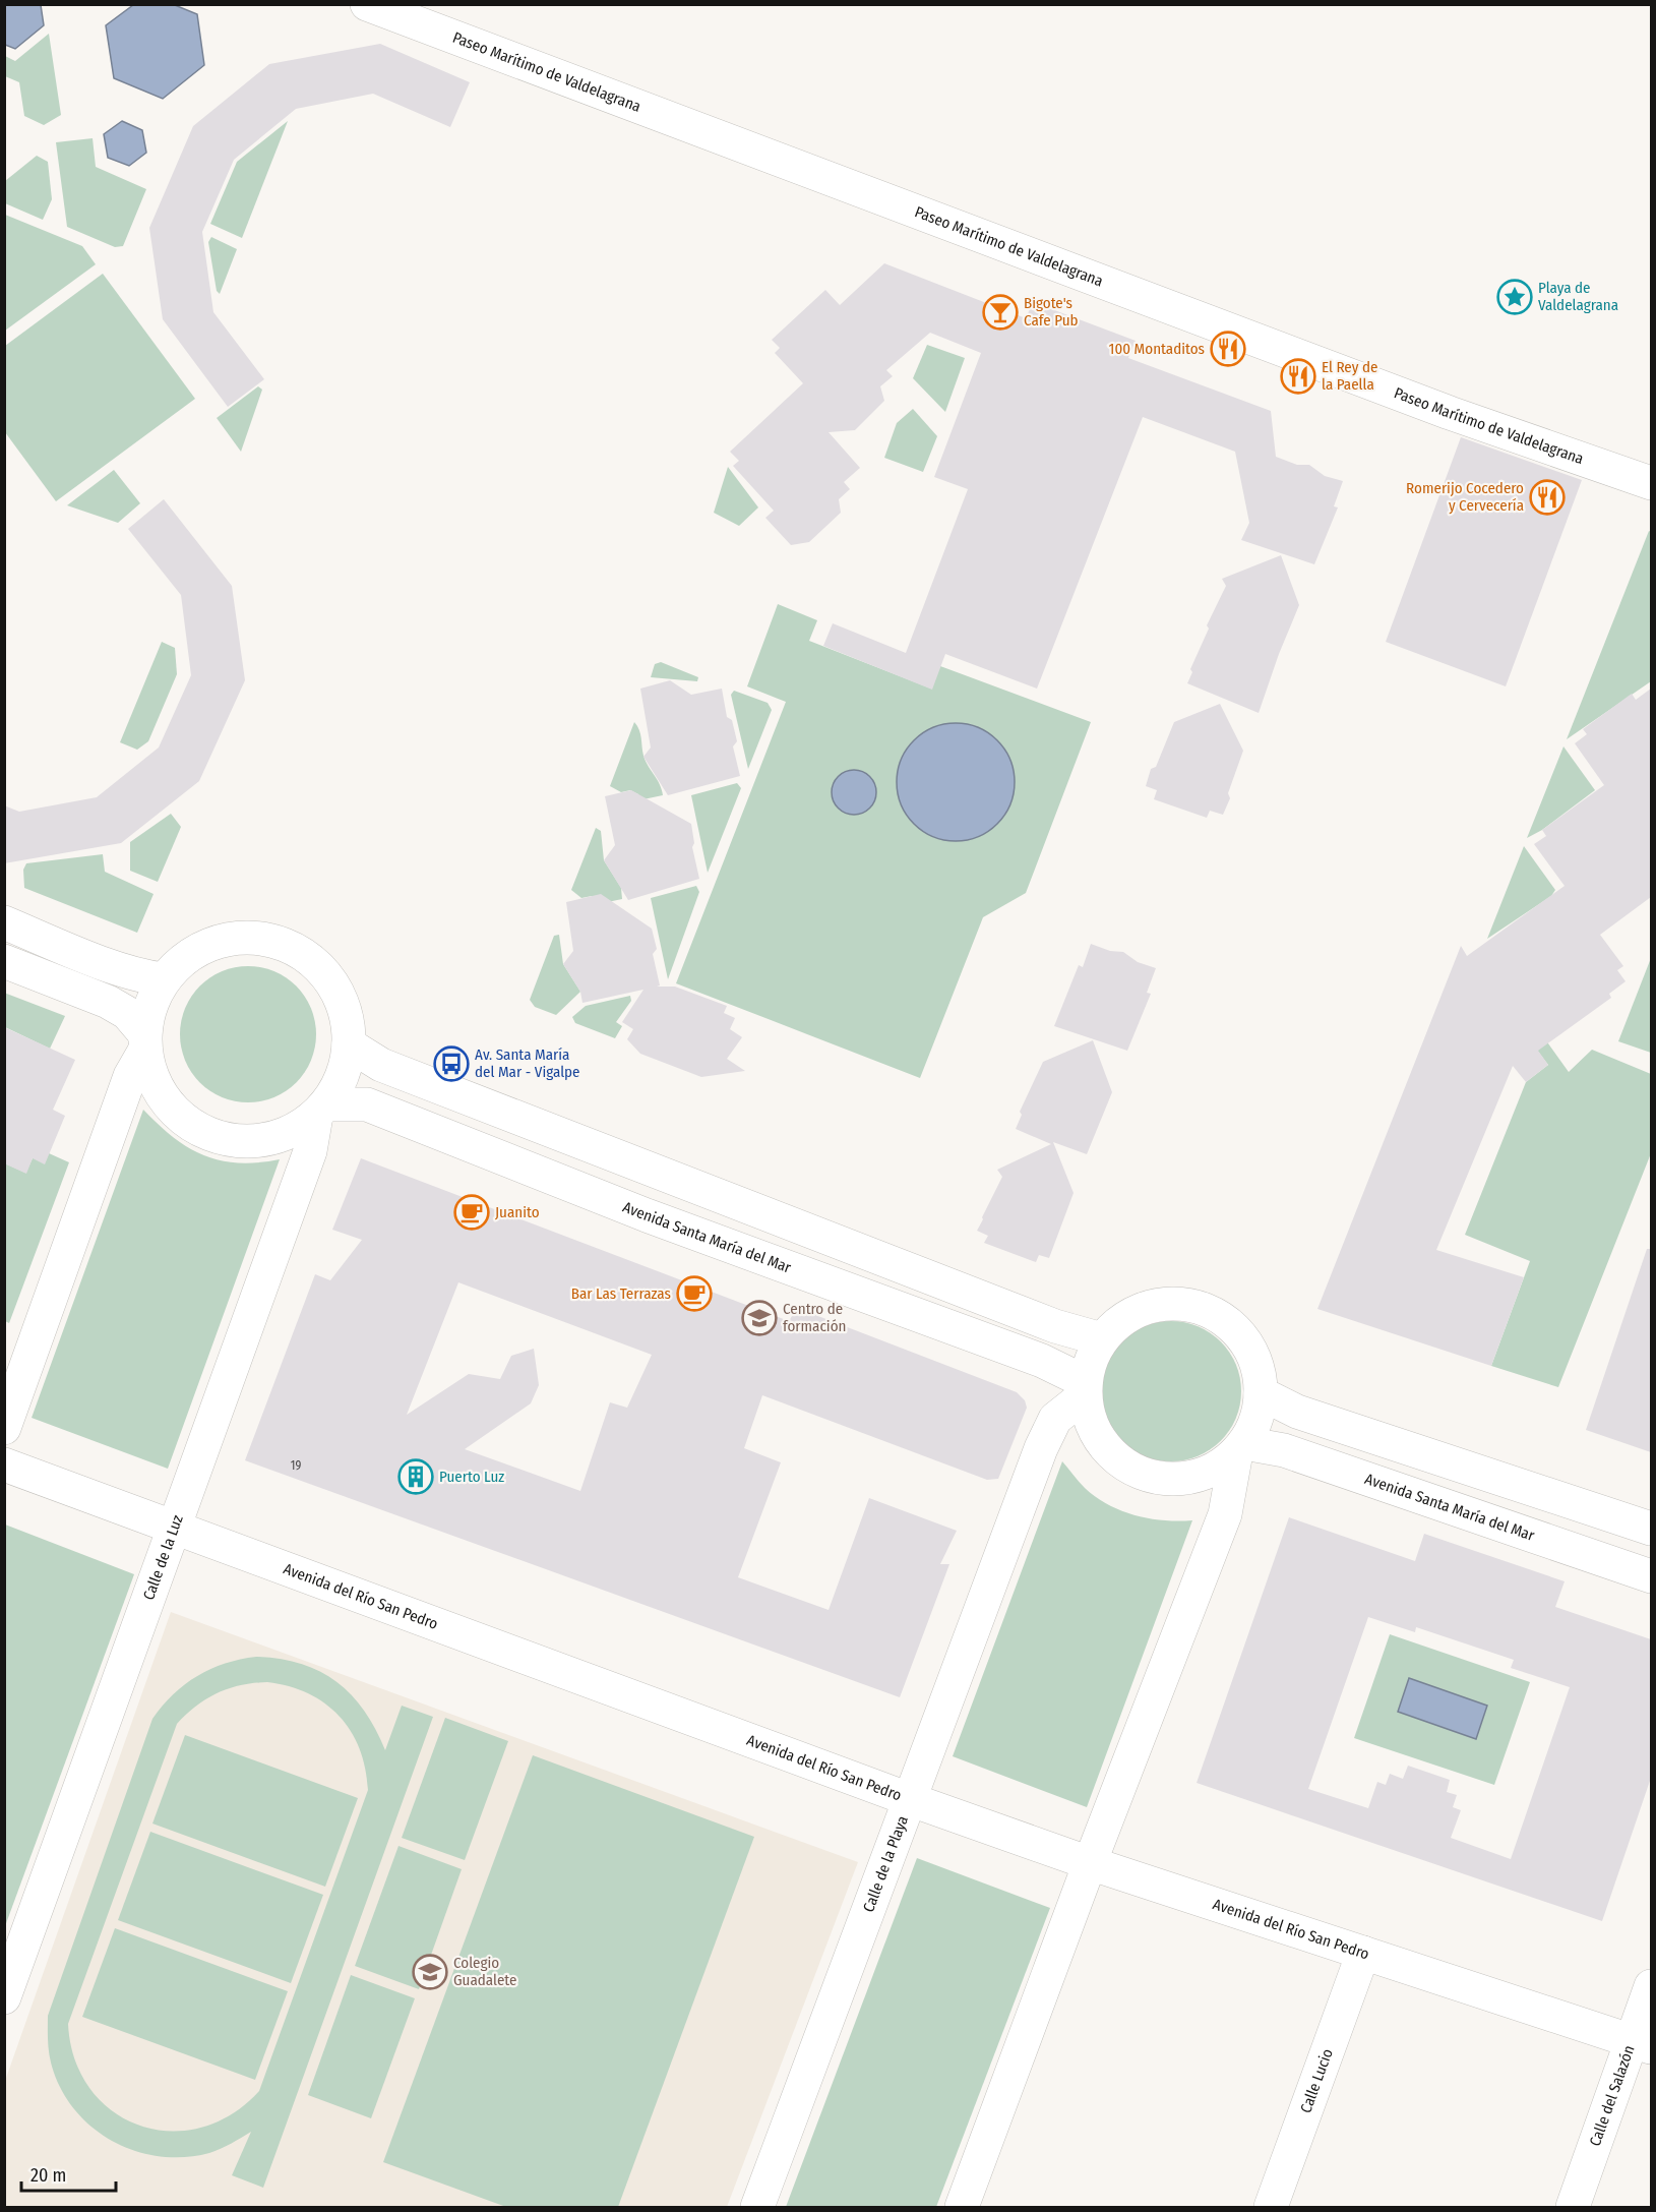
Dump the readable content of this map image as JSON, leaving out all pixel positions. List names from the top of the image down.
{
  "streets": {
    "street": [
      "Paseo Marítimo de Valdelagrana",
      "Avenida Santa María del Mar",
      "Calle de la Luz",
      "Avenida del Río San Pedro",
      "Calle de la Playa",
      "Calle Lucio",
      "Calle del Salazón"
    ]
  },
  "crossings": [
    ["Avenida Santa María del Mar", "Calle de la Luz"],
    ["Avenida Santa María del Mar", "Calle de la Playa"],
    ["Calle de la Luz", "Avenida del Río San Pedro"],
    ["Avenida del Río San Pedro", "Calle de la Playa"],
    ["Avenida del Río San Pedro", "Calle Lucio"],
    ["Avenida del Río San Pedro", "Calle del Salazón"]
  ],
  "places": {
    "place": ["Playa de Valdelagrana"],
    "bar": ["Bigote's Cafe Pub"],
    "restaurant": ["100 Montaditos", "El Rey de la Paella", "Romerijo Cocedero y Cervecería"],
    "bus stop": ["Av. Santa María del Mar - Vigalpe"],
    "cafe": ["Juanito", "Bar Las Terrazas"],
    "school or university": ["Centro de formación", "Colegio Guadalete"],
    "building": ["Puerto Luz"]
  },
  "house_numbers": ["19"],
  "scale_bar": "20 m"
}
